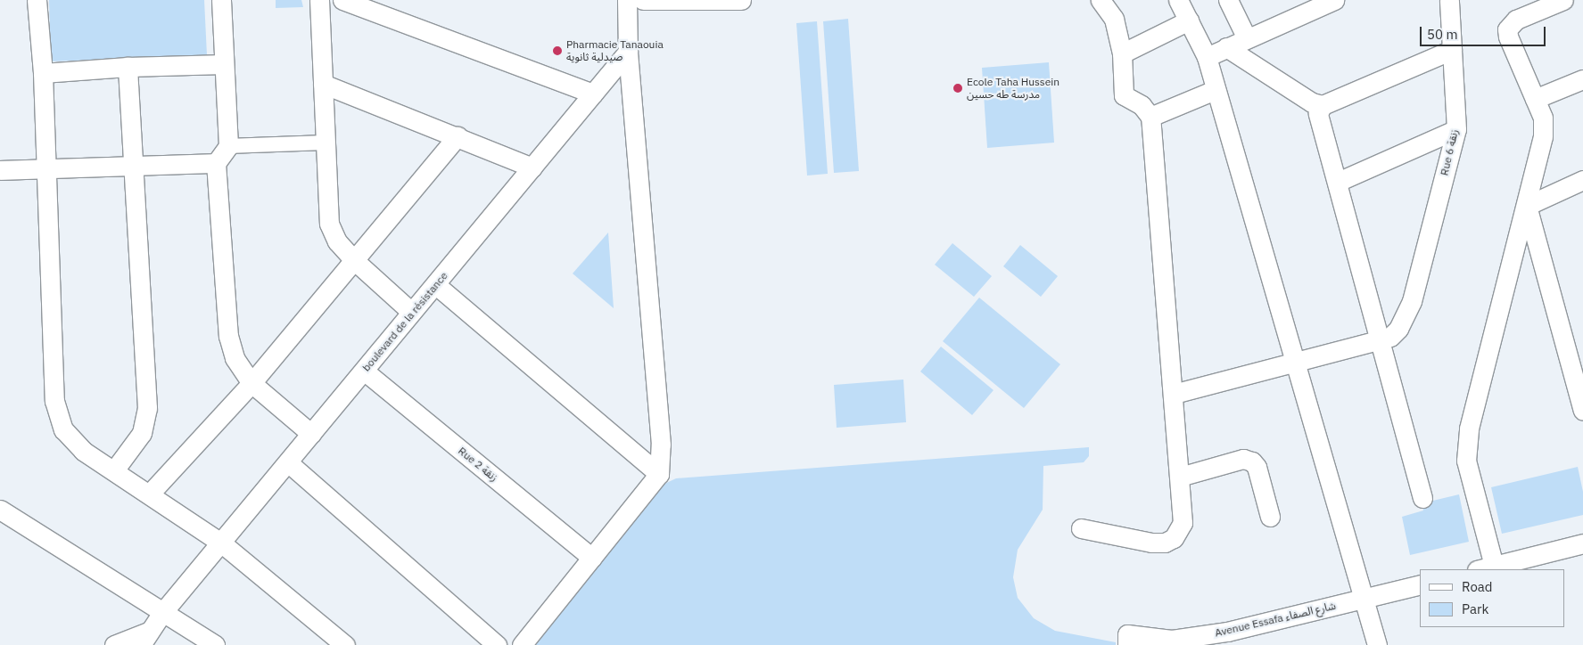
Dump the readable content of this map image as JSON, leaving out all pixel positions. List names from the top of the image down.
{
  "streets": {
    "street": [
      "Rue 6 زنقة",
      "boulevard de la résistance",
      "Rue 2 زنقة",
      "Avenue Essafa شارع الصفاء"
    ]
  },
  "crossings": [
    ["boulevard de la résistance", "Rue 2 زنقة"]
  ],
  "places": ["Pharmacie Tanaouia صيدلية ثانوية", "Ecole Taha Hussein مدرسة طه حسين"],
  "legend": ["Road", "Park"],
  "scale_bar": "50 m"
}
